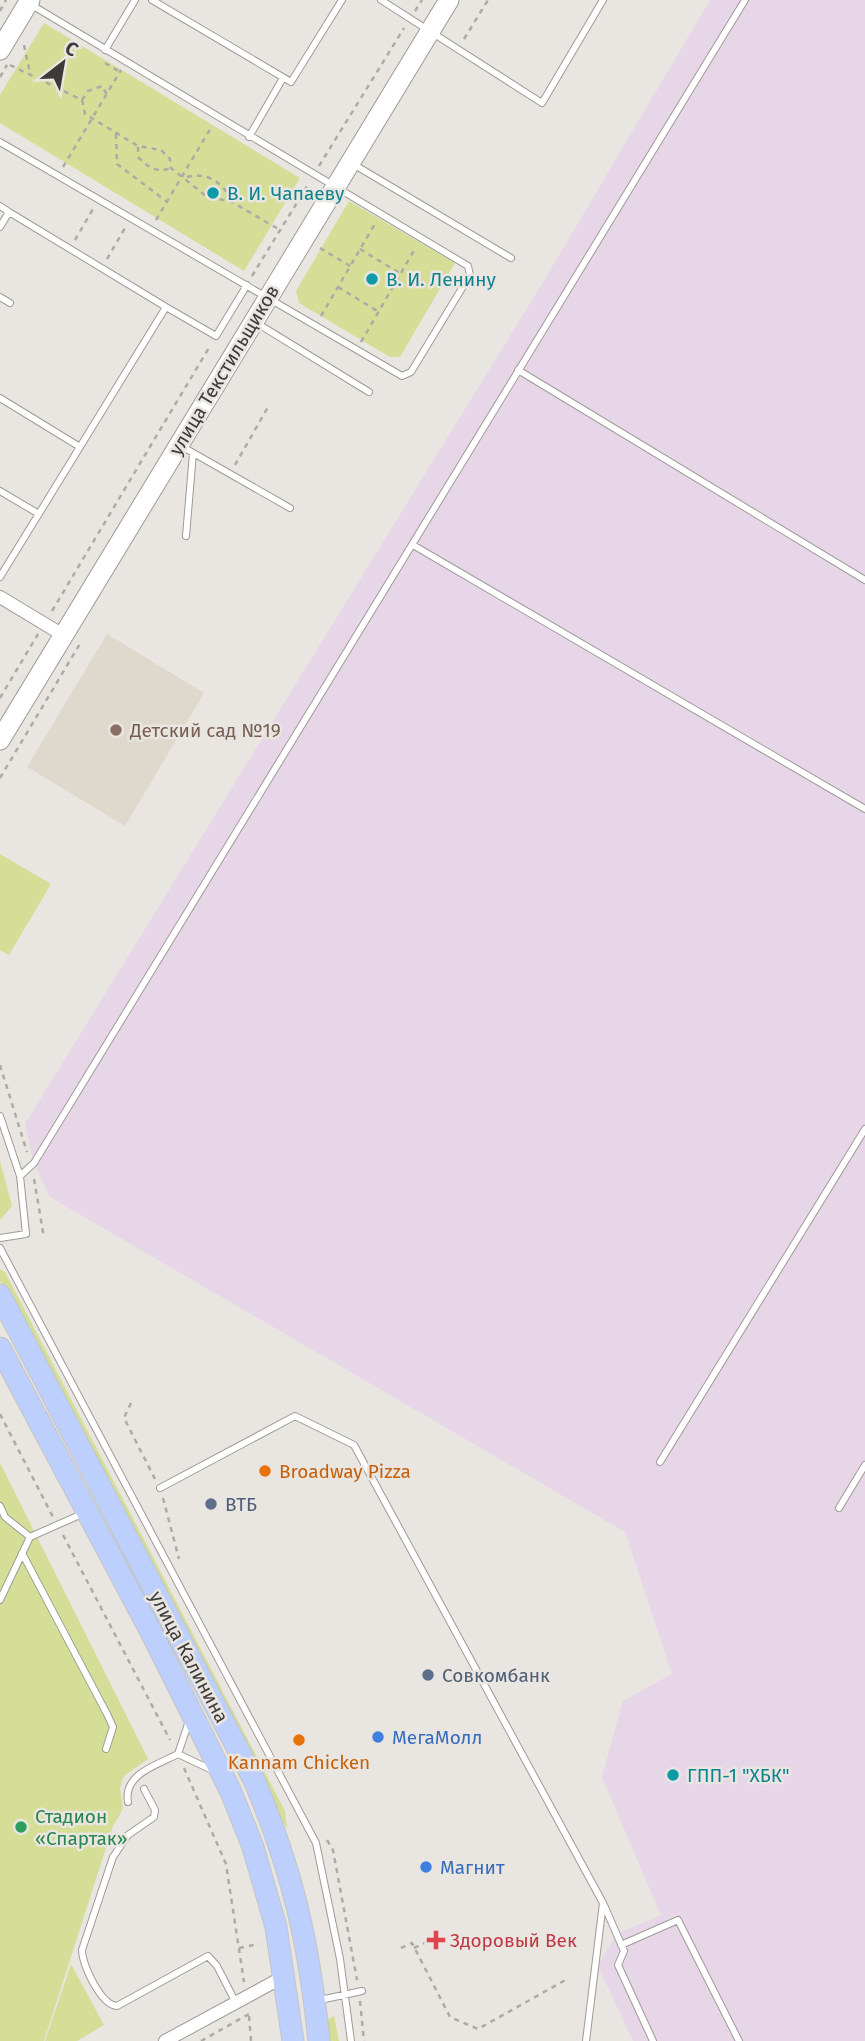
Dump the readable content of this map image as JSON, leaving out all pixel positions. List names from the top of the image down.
{
  "streets": {
    "main road": ["улица Калинина"],
    "street": ["улица Текстильщиков"]
  },
  "places": {
    "other": [
      "В. И. Чапаеву",
      "В. И. Ленину",
      "Детский сад №19",
      "Broadway Pizza",
      "ВТБ",
      "Совкомбанк",
      "МегаМолл",
      "Kannam Chicken",
      "ГПП-1 \"ХБК\"",
      "Стадион «Спартак»",
      "Магнит"
    ],
    "health": ["Здоровый Век"]
  },
  "north": "top right"
}
